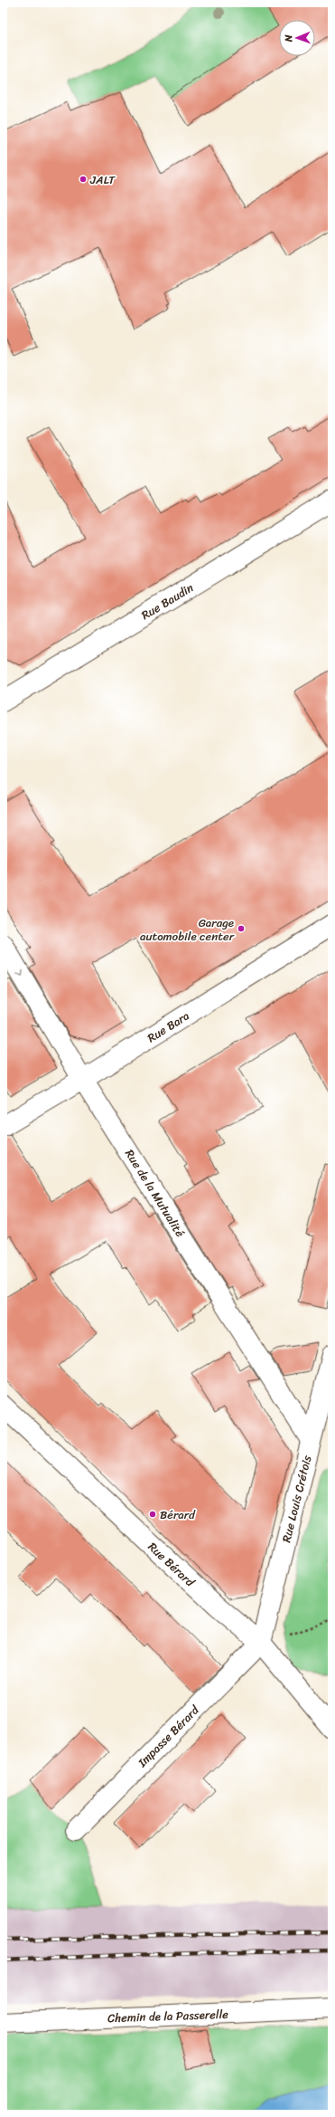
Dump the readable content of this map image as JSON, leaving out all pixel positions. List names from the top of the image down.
{
  "streets": {
    "street": [
      "Rue Baudin",
      "Rue Bara",
      "Rue de la Mutualité",
      "Rue Louis Crétois",
      "Rue Bérard",
      "Impasse Bérard",
      "Chemin de la Passerelle"
    ]
  },
  "crossings": [
    ["Rue Bara", "Rue de la Mutualité"],
    ["Rue de la Mutualité", "Rue Louis Crétois"],
    ["Rue Louis Crétois", "Rue Bérard"],
    ["Rue Louis Crétois", "Impasse Bérard"],
    ["Rue Bérard", "Impasse Bérard"]
  ],
  "places": ["JALT", "Garage automobile center", "Bérard"],
  "north": "left"
}
